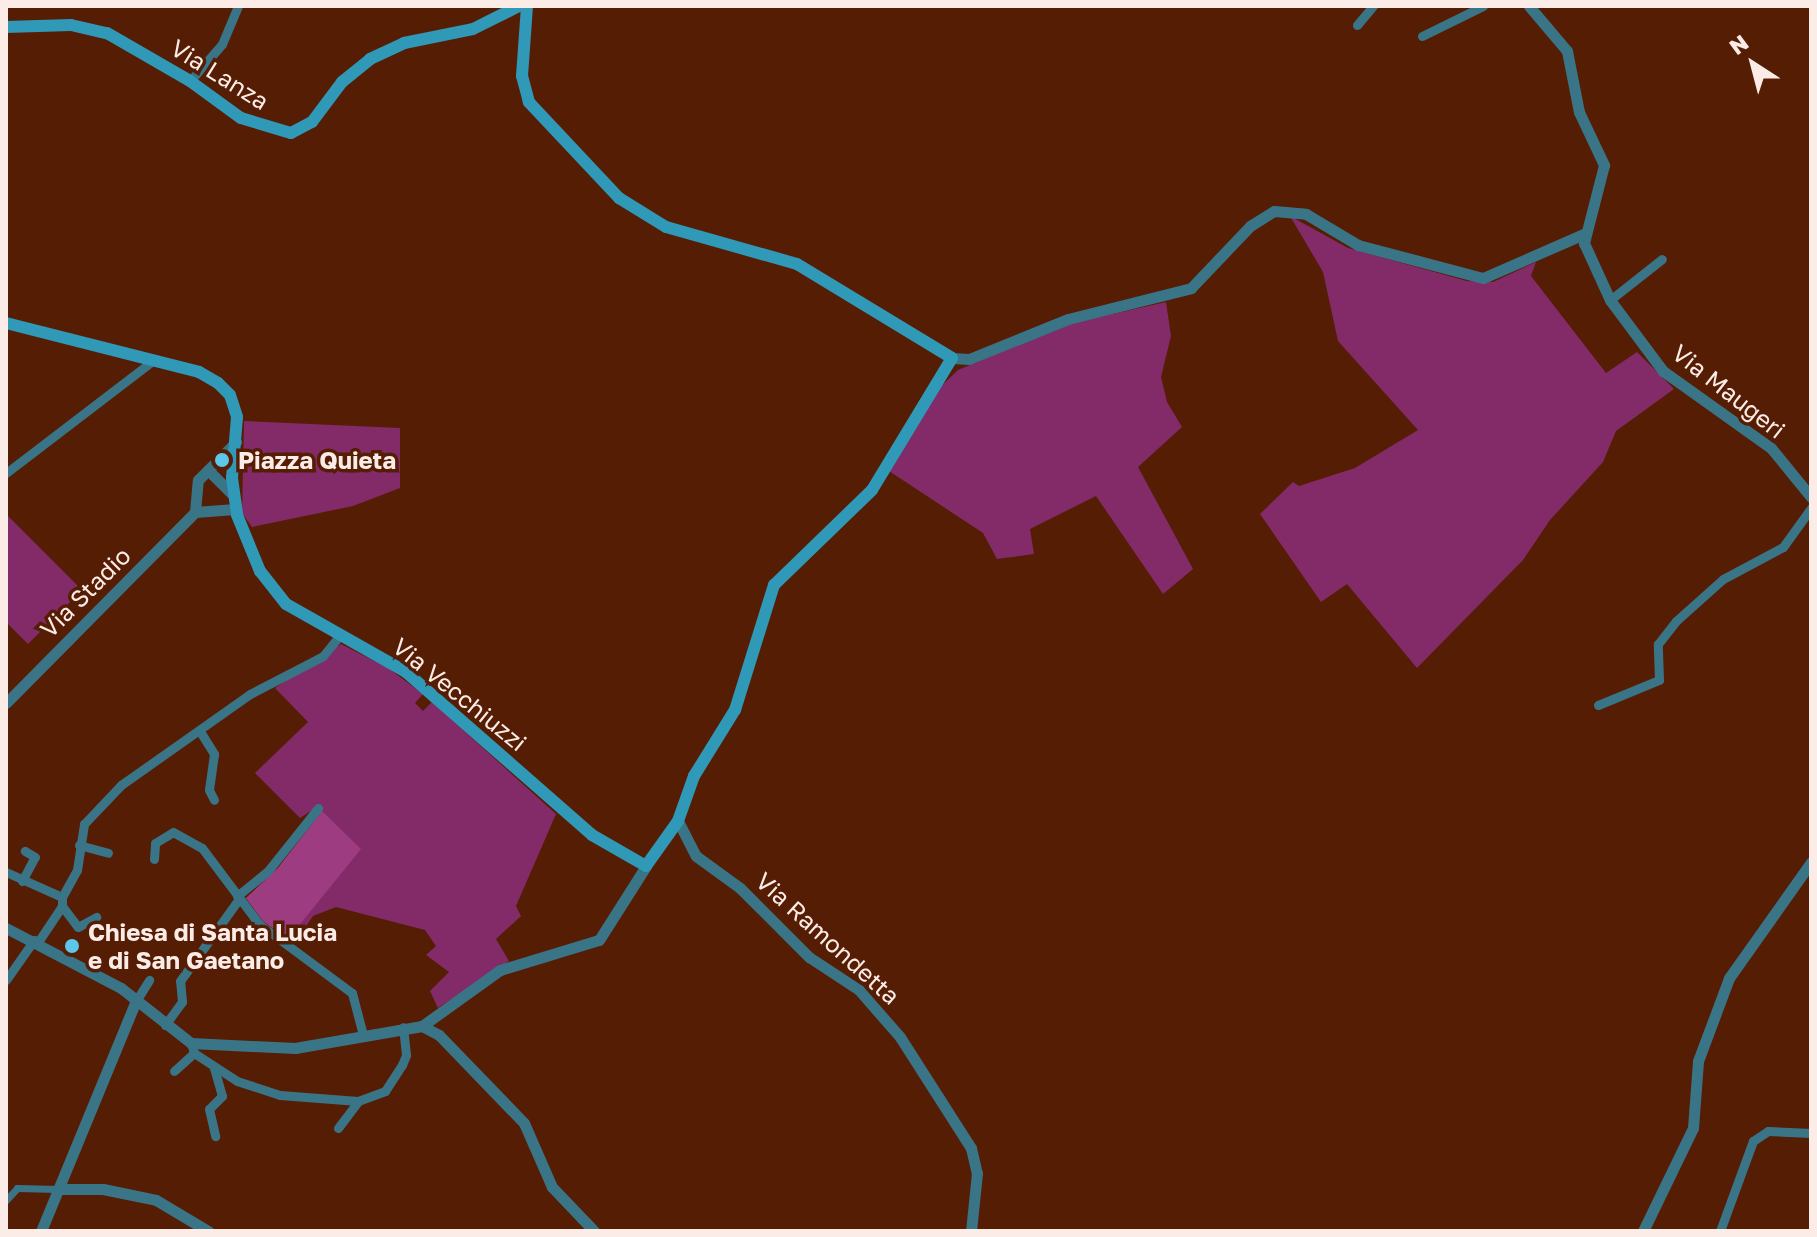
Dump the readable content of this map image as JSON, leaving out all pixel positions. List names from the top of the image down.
{
  "streets": {
    "main road": ["Via Lanza", "Via Vecchiuzzi"],
    "street": ["Via Maugeri", "Via Stadio", "Via Ramondetta"]
  },
  "places": ["Piazza Quieta", "Chiesa di Santa Lucia e di San Gaetano"],
  "north": "top left"
}
